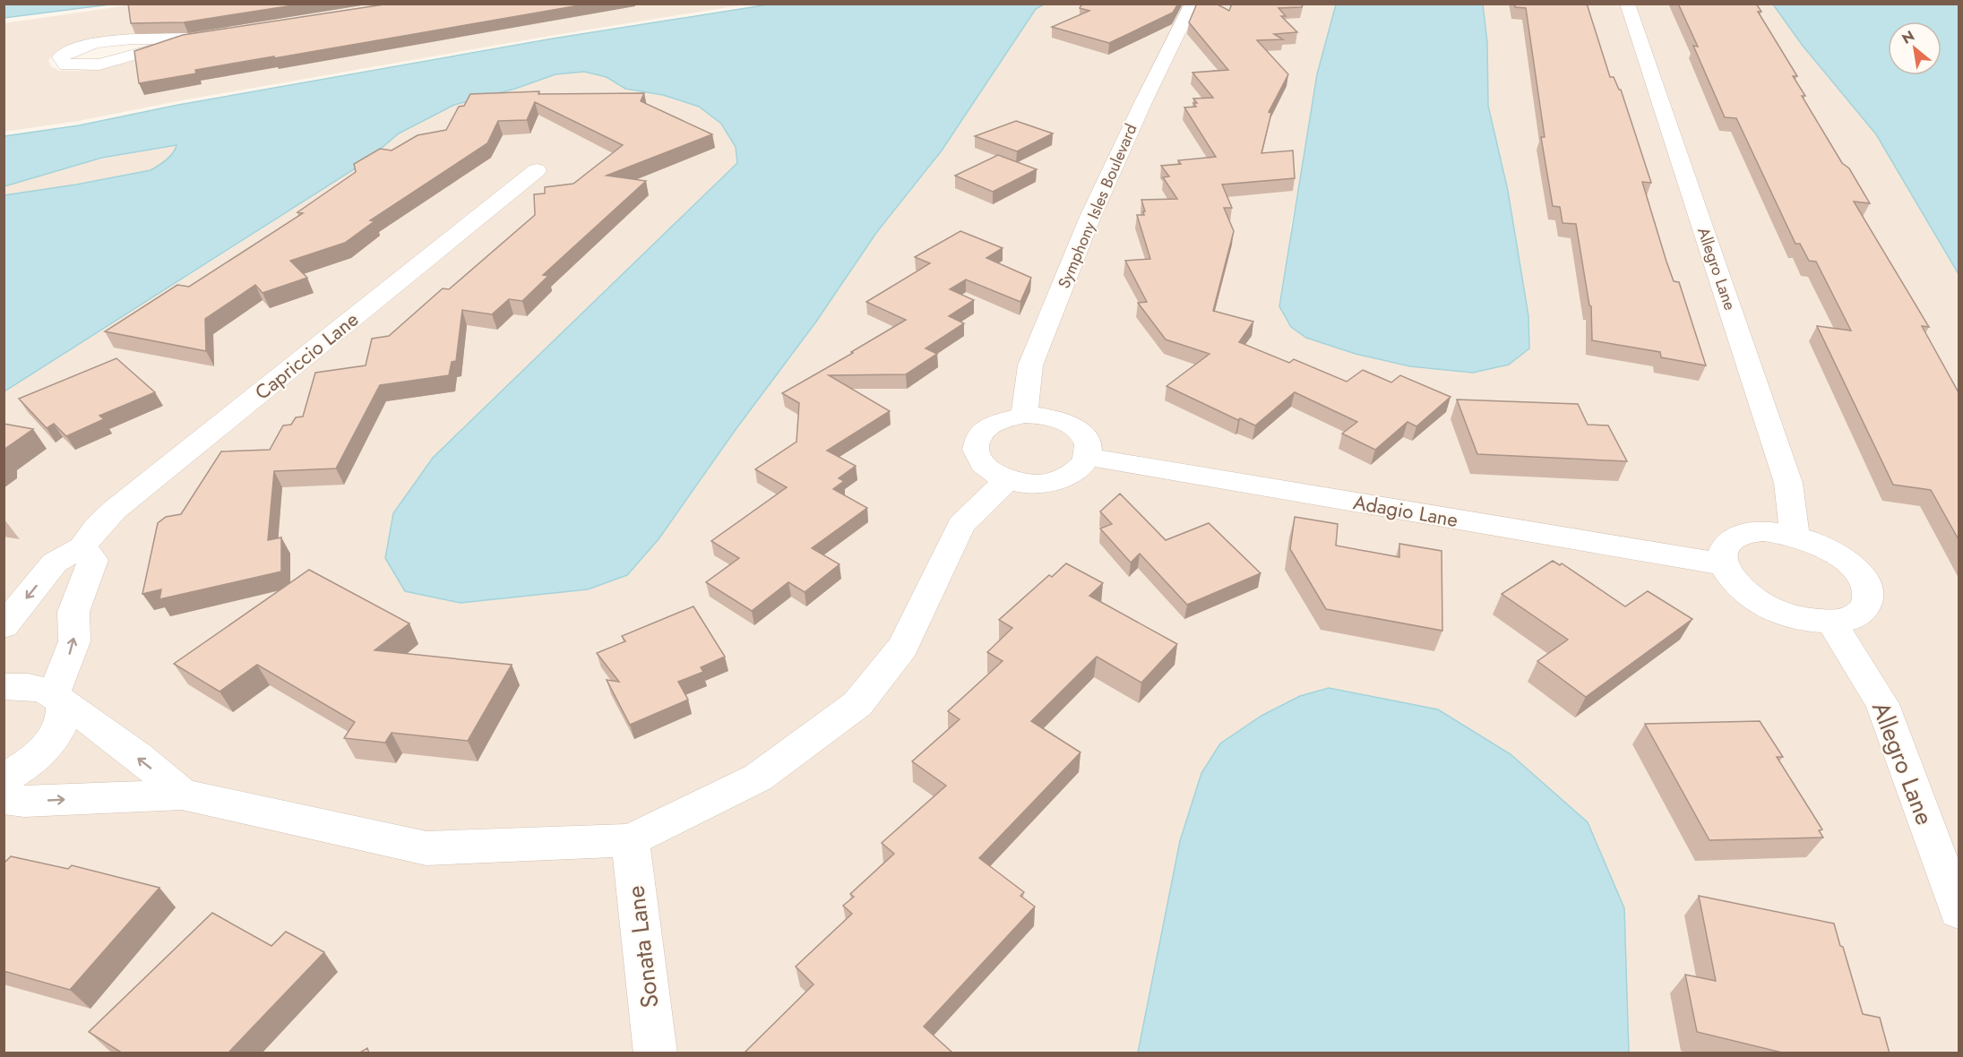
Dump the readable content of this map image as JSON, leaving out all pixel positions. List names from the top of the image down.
{
  "streets": {
    "street": [
      "Symphony Isles Boulevard",
      "Allegro Lane",
      "Capriccio Lane",
      "Adagio Lane",
      "Sonata Lane"
    ]
  },
  "crossings": [
    ["Symphony Isles Boulevard", "Adagio Lane"]
  ],
  "north": "top left"
}
